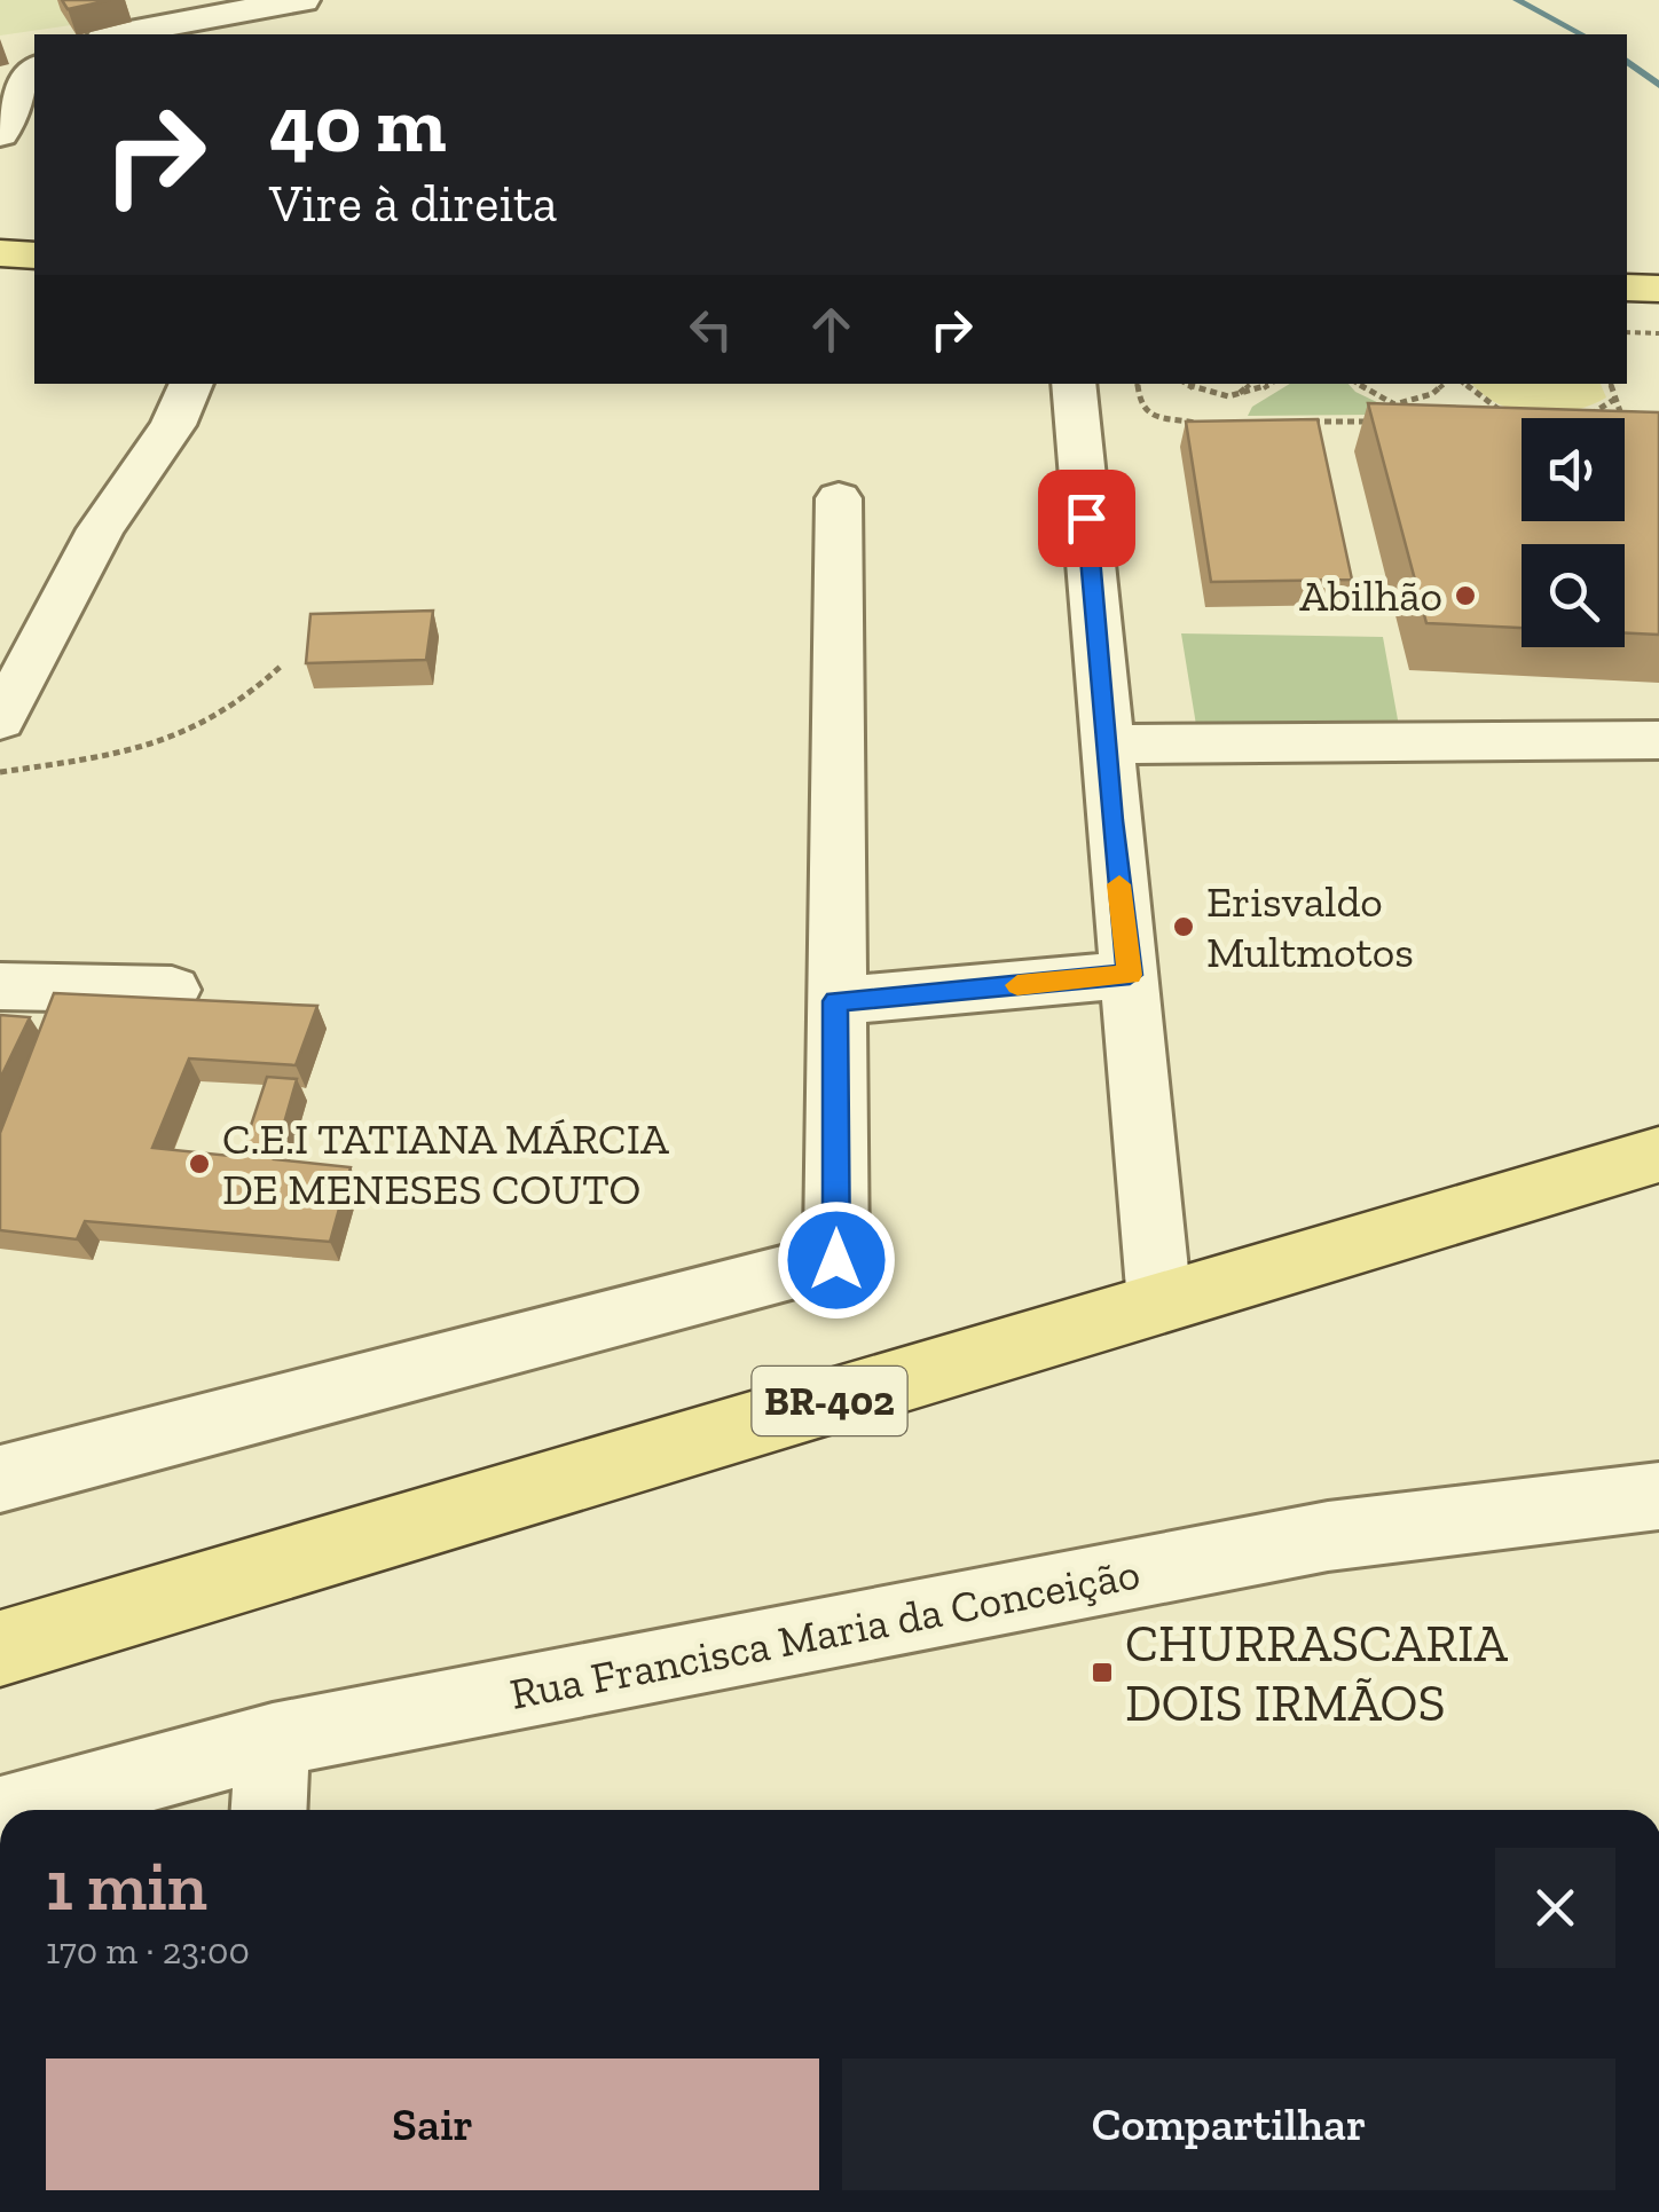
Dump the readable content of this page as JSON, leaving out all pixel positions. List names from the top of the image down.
{
  "streets": {
    "main road": ["BR-402"],
    "street": ["Rua Francisca Maria da Conceição"]
  },
  "places": {
    "other": ["Abilhão", "Erisvaldo Multmotos", "C.E.I TATIANA MÁRCIA DE MENESES COUTO"],
    "transit": ["CHURRASCARIA DOIS IRMÃOS"]
  },
  "page": {
    "turn": ["40 m", "Vire à direita"],
    "heading": ["1 min", "170 m · 23:00"],
    "buttons": ["Sair", "Compartilhar"]
  }
}
